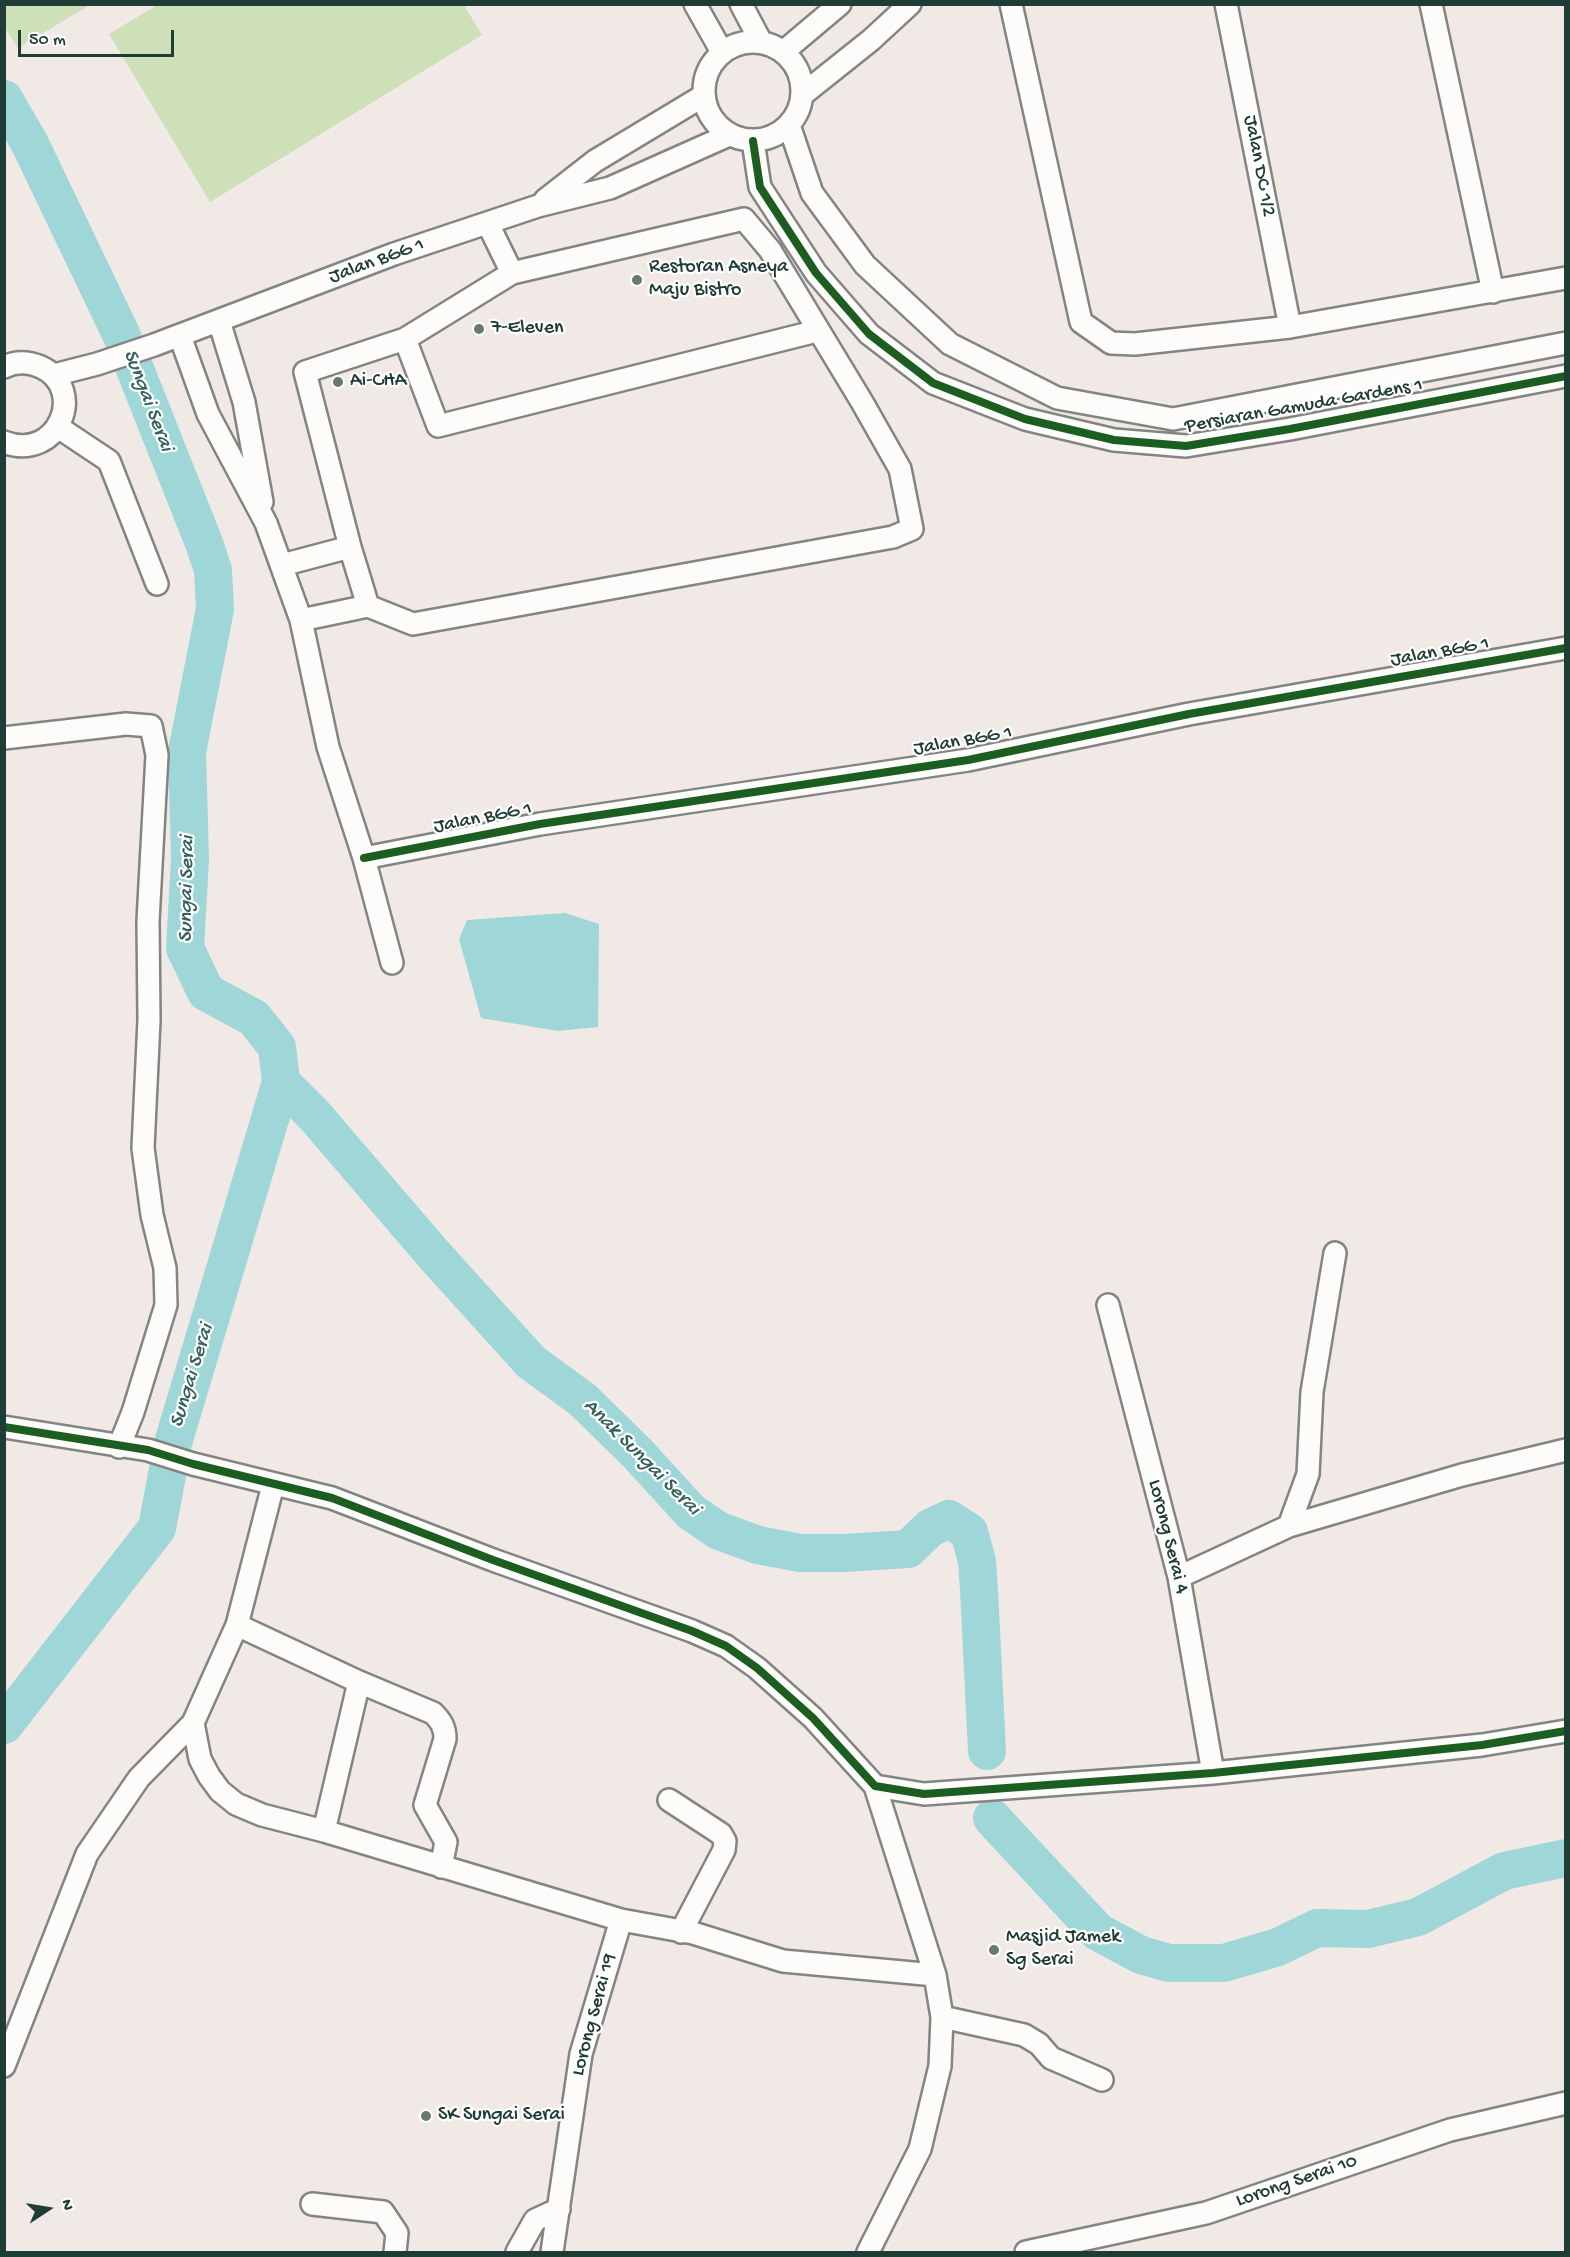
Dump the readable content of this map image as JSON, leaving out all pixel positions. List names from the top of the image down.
{
  "streets": {
    "street": [
      "Jalan DC 1/2",
      "Jalan BGG 1",
      "Persiaran Gamuda Gardens 1",
      "Lorong Serai 4",
      "Lorong Serai 19",
      "Lorong Serai 10"
    ]
  },
  "crossings": [
    ["Jalan BGG 1", "Persiaran Gamuda Gardens 1"]
  ],
  "water": ["Sungai Serai", "Anak Sungai Serai"],
  "places": [
    "Restoran Asneya Maju Bistro",
    "7-Eleven",
    "Ai-CHA",
    "Masjid Jamek Sg Serai",
    "SK Sungai Serai"
  ],
  "scale_bar": "50 m",
  "north": "right"
}
